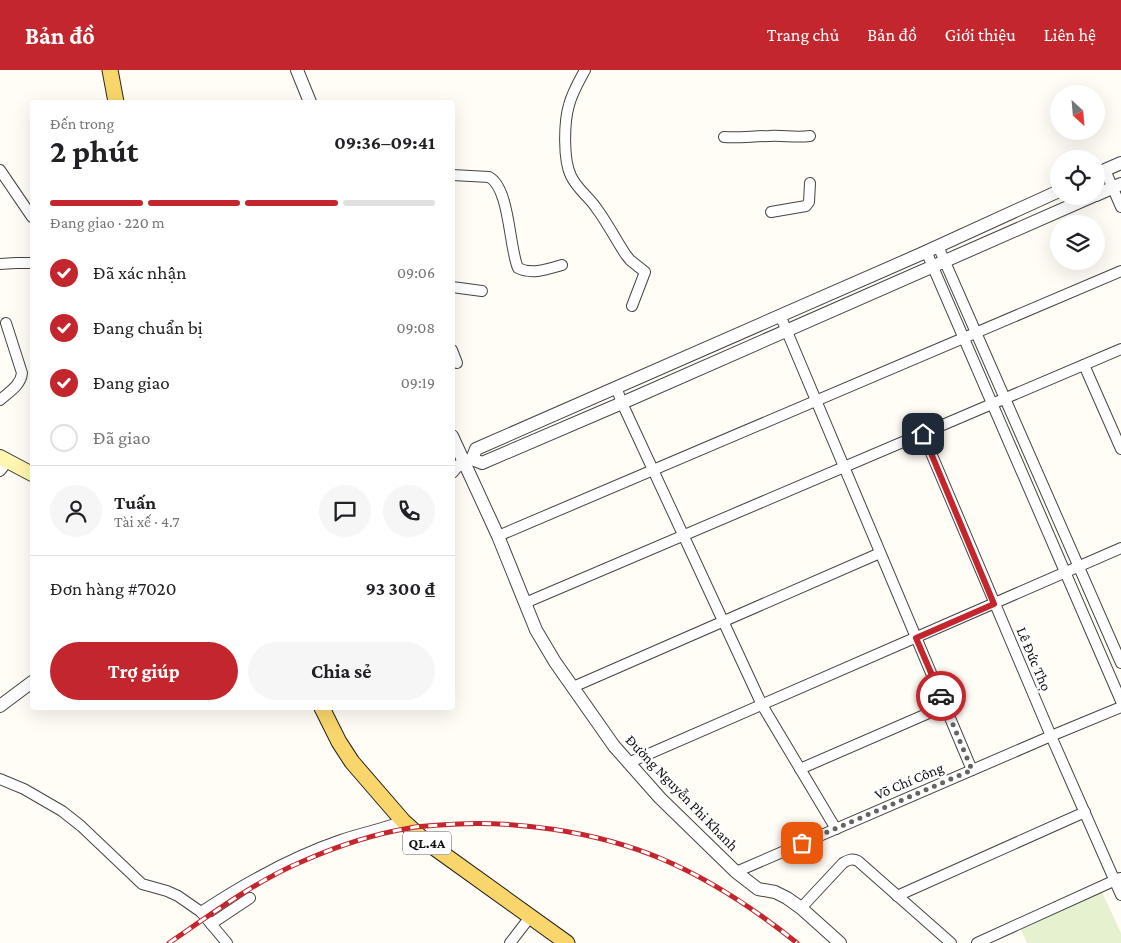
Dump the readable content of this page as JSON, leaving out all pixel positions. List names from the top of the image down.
{
  "streets": {
    "main road": ["QL.4A"],
    "street": ["Lê Đức Thọ", "Võ Chí Công", "Đường Nguyễn Phi Khanh"]
  },
  "crossings": [
    ["Lê Đức Thọ", "Võ Chí Công"],
    ["Võ Chí Công", "Đường Nguyễn Phi Khanh"]
  ],
  "north": "bottom right",
  "page": {
    "header": "Bản đồ",
    "nav": [
      "Trang chủ",
      "Bản đồ",
      "Giới thiệu",
      "Liên hệ"
    ],
    "heading": ["2 phút", "Đến trong", "09:36–09:41"],
    "panel": [
      "Tuấn",
      "Tài xế · 4.7",
      "Đơn hàng #7020",
      "93 300 ₫"
    ],
    "bar": "Đang giao · 220 m",
    "list": [
      ["Đã xác nhận", "09:06"],
      ["Đang chuẩn bị", "09:08"],
      ["Đang giao", "09:19"],
      "Đã giao"
    ],
    "buttons": ["Trợ giúp", "Chia sẻ"]
  }
}
